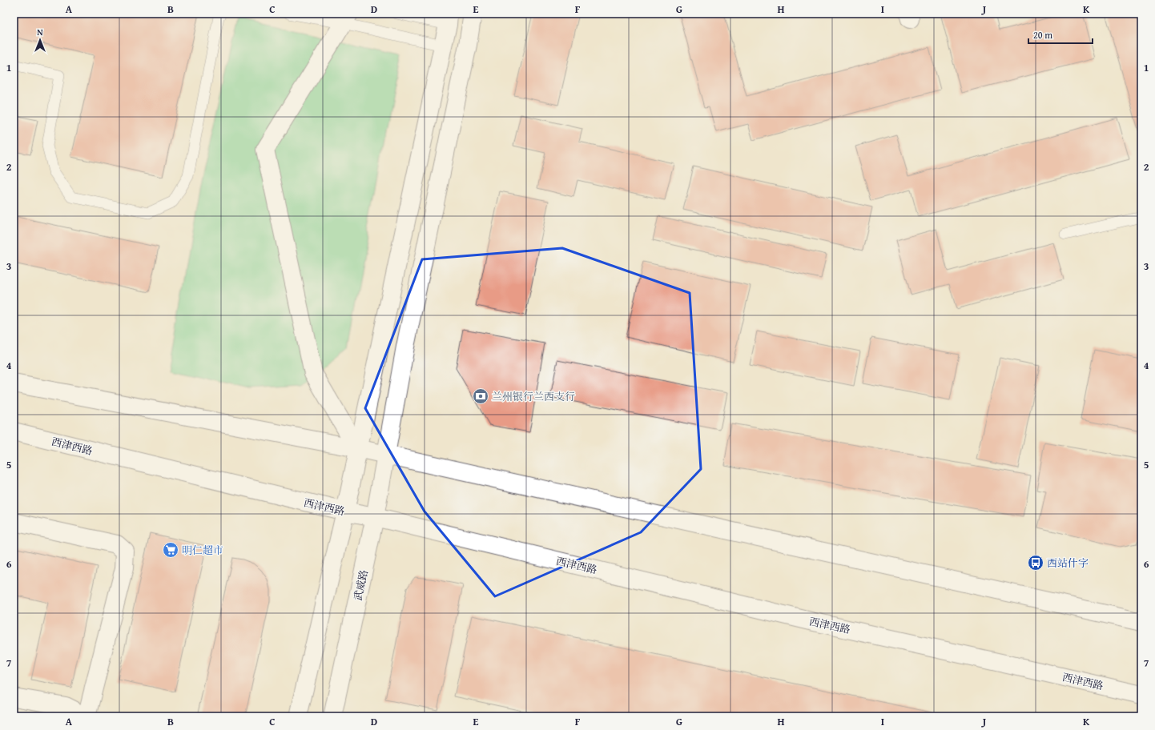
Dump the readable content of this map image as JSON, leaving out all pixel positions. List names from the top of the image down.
{
  "streets": {
    "main road": ["西津西路", "武威路"]
  },
  "crossings": [
    ["西津西路", "武威路"]
  ],
  "places": {
    "bank": ["兰州银行兰西支行"],
    "supermarket": ["明仁超市"],
    "bus stop": ["西站什字"]
  },
  "scale_bar": "20 m",
  "north": "top",
  "grid": {
    "columns": [
      "A",
      "B",
      "C",
      "D",
      "E",
      "F",
      "G",
      "H",
      "I",
      "J",
      "K"
    ],
    "rows": [
      "1",
      "2",
      "3",
      "4",
      "5",
      "6",
      "7"
    ]
  }
}
